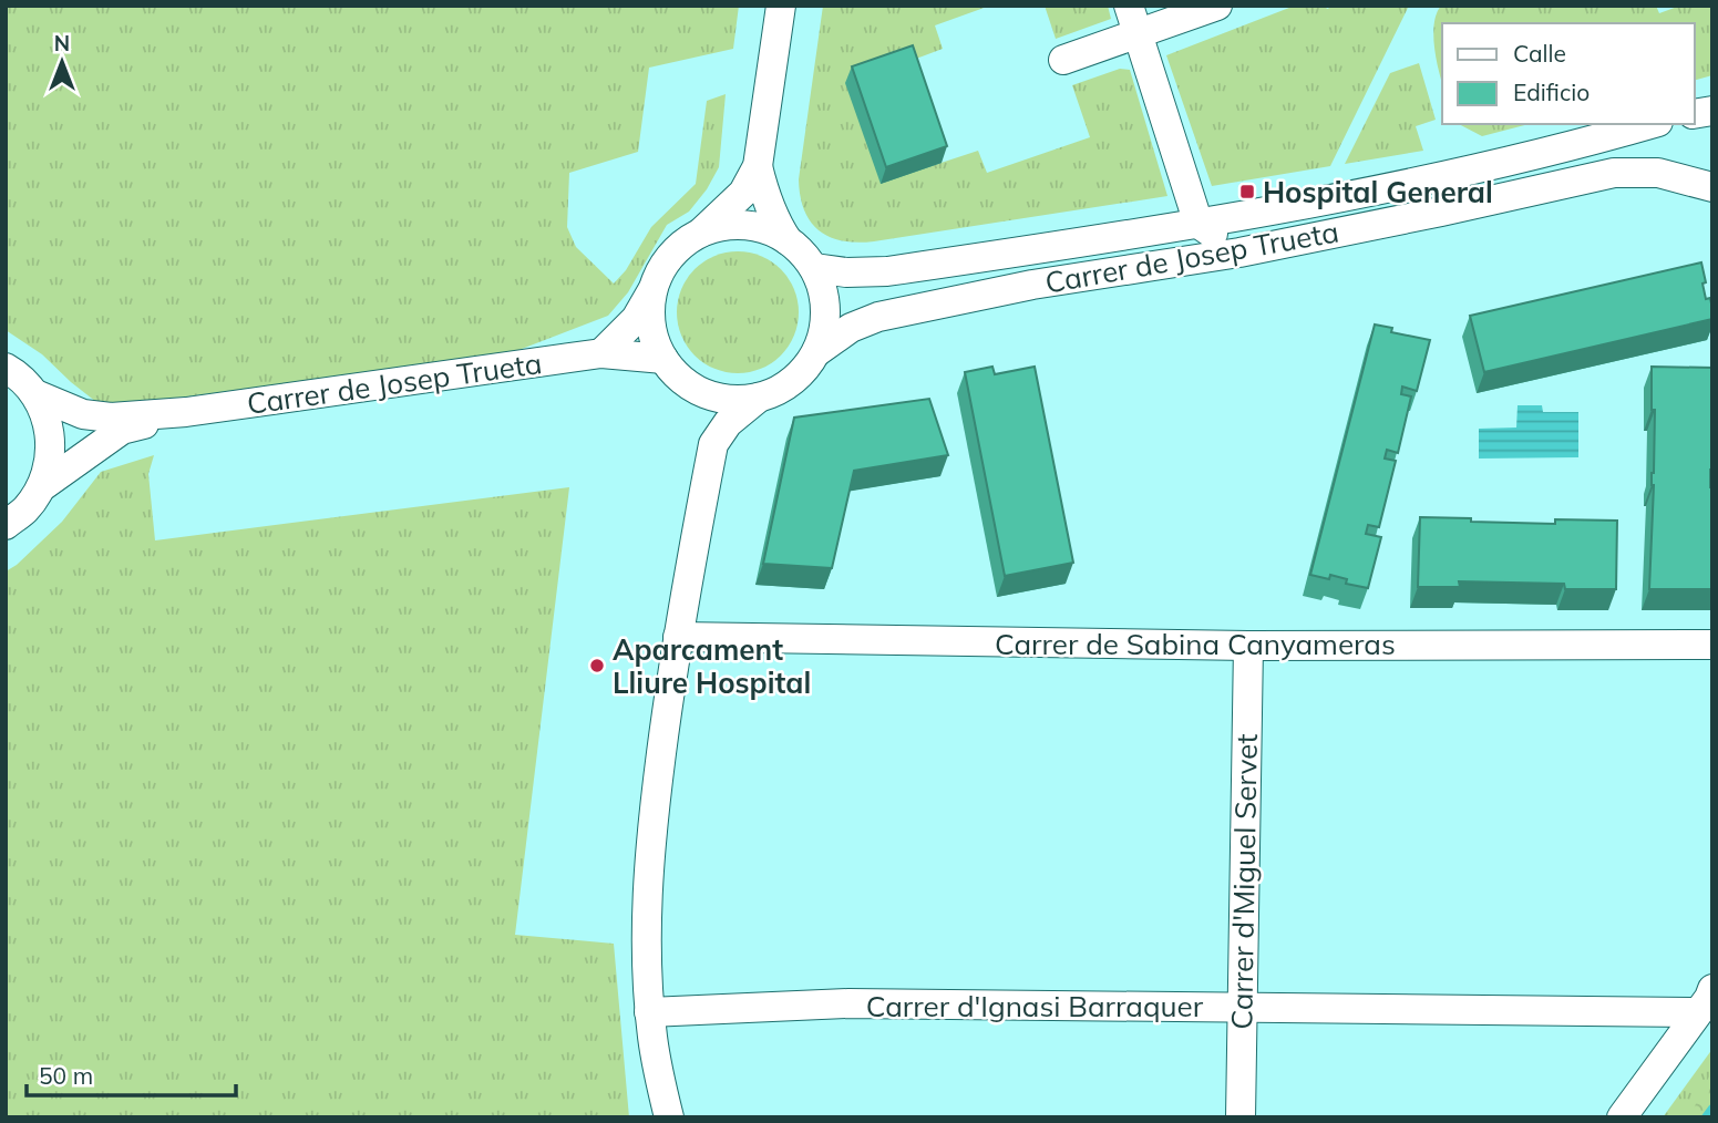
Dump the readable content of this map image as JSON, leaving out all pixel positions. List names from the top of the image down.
{
  "streets": {
    "street": [
      "Carrer de Josep Trueta",
      "Carrer de Sabina Canyameras",
      "Carrer d'Miguel Servet",
      "Carrer d'Ignasi Barraquer"
    ]
  },
  "crossings": [
    ["Carrer de Sabina Canyameras", "Carrer d'Miguel Servet"],
    ["Carrer d'Miguel Servet", "Carrer d'Ignasi Barraquer"]
  ],
  "places": {
    "transit": ["Hospital General"],
    "other": ["Aparcament Lliure Hospital"]
  },
  "legend": ["Calle", "Edificio"],
  "scale_bar": "50 m",
  "north": "top"
}
